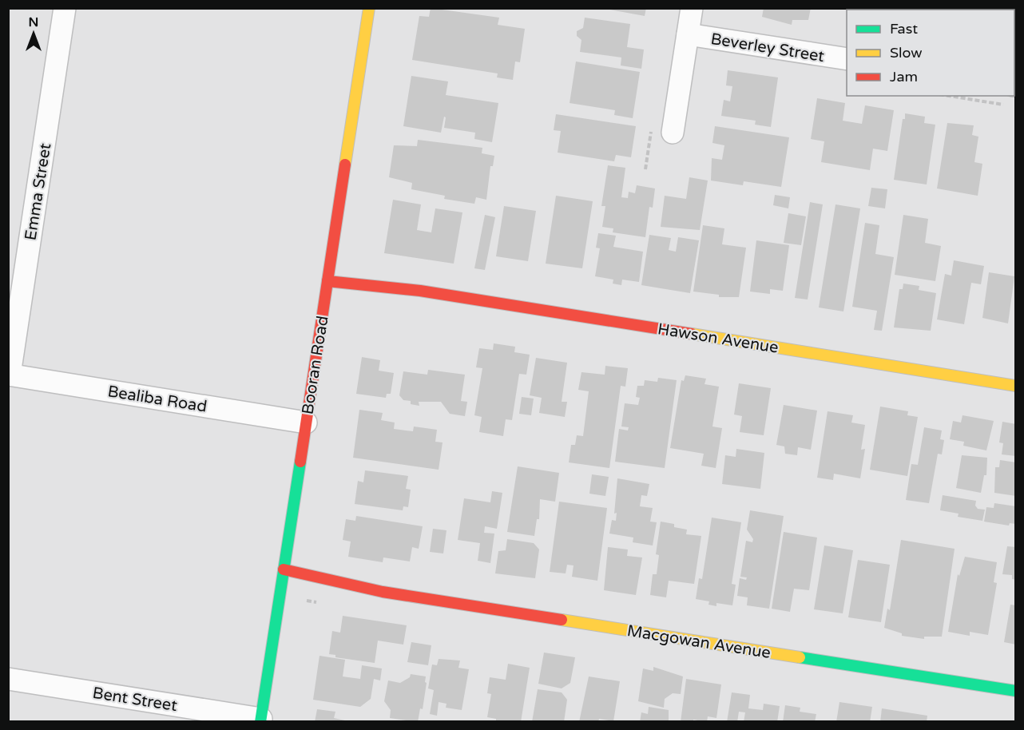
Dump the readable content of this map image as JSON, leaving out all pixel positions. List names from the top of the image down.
{
  "streets": {
    "street": [
      "Beverley Street",
      "Emma Street",
      "Hawson Avenue",
      "Booran Road",
      "Bealiba Road",
      "Macgowan Avenue",
      "Bent Street"
    ]
  },
  "crossings": [
    ["Emma Street", "Bealiba Road"],
    ["Hawson Avenue", "Booran Road"],
    ["Booran Road", "Bealiba Road"],
    ["Booran Road", "Macgowan Avenue"],
    ["Booran Road", "Bent Street"]
  ],
  "legend": ["Fast", "Slow", "Jam"],
  "north": "top"
}
